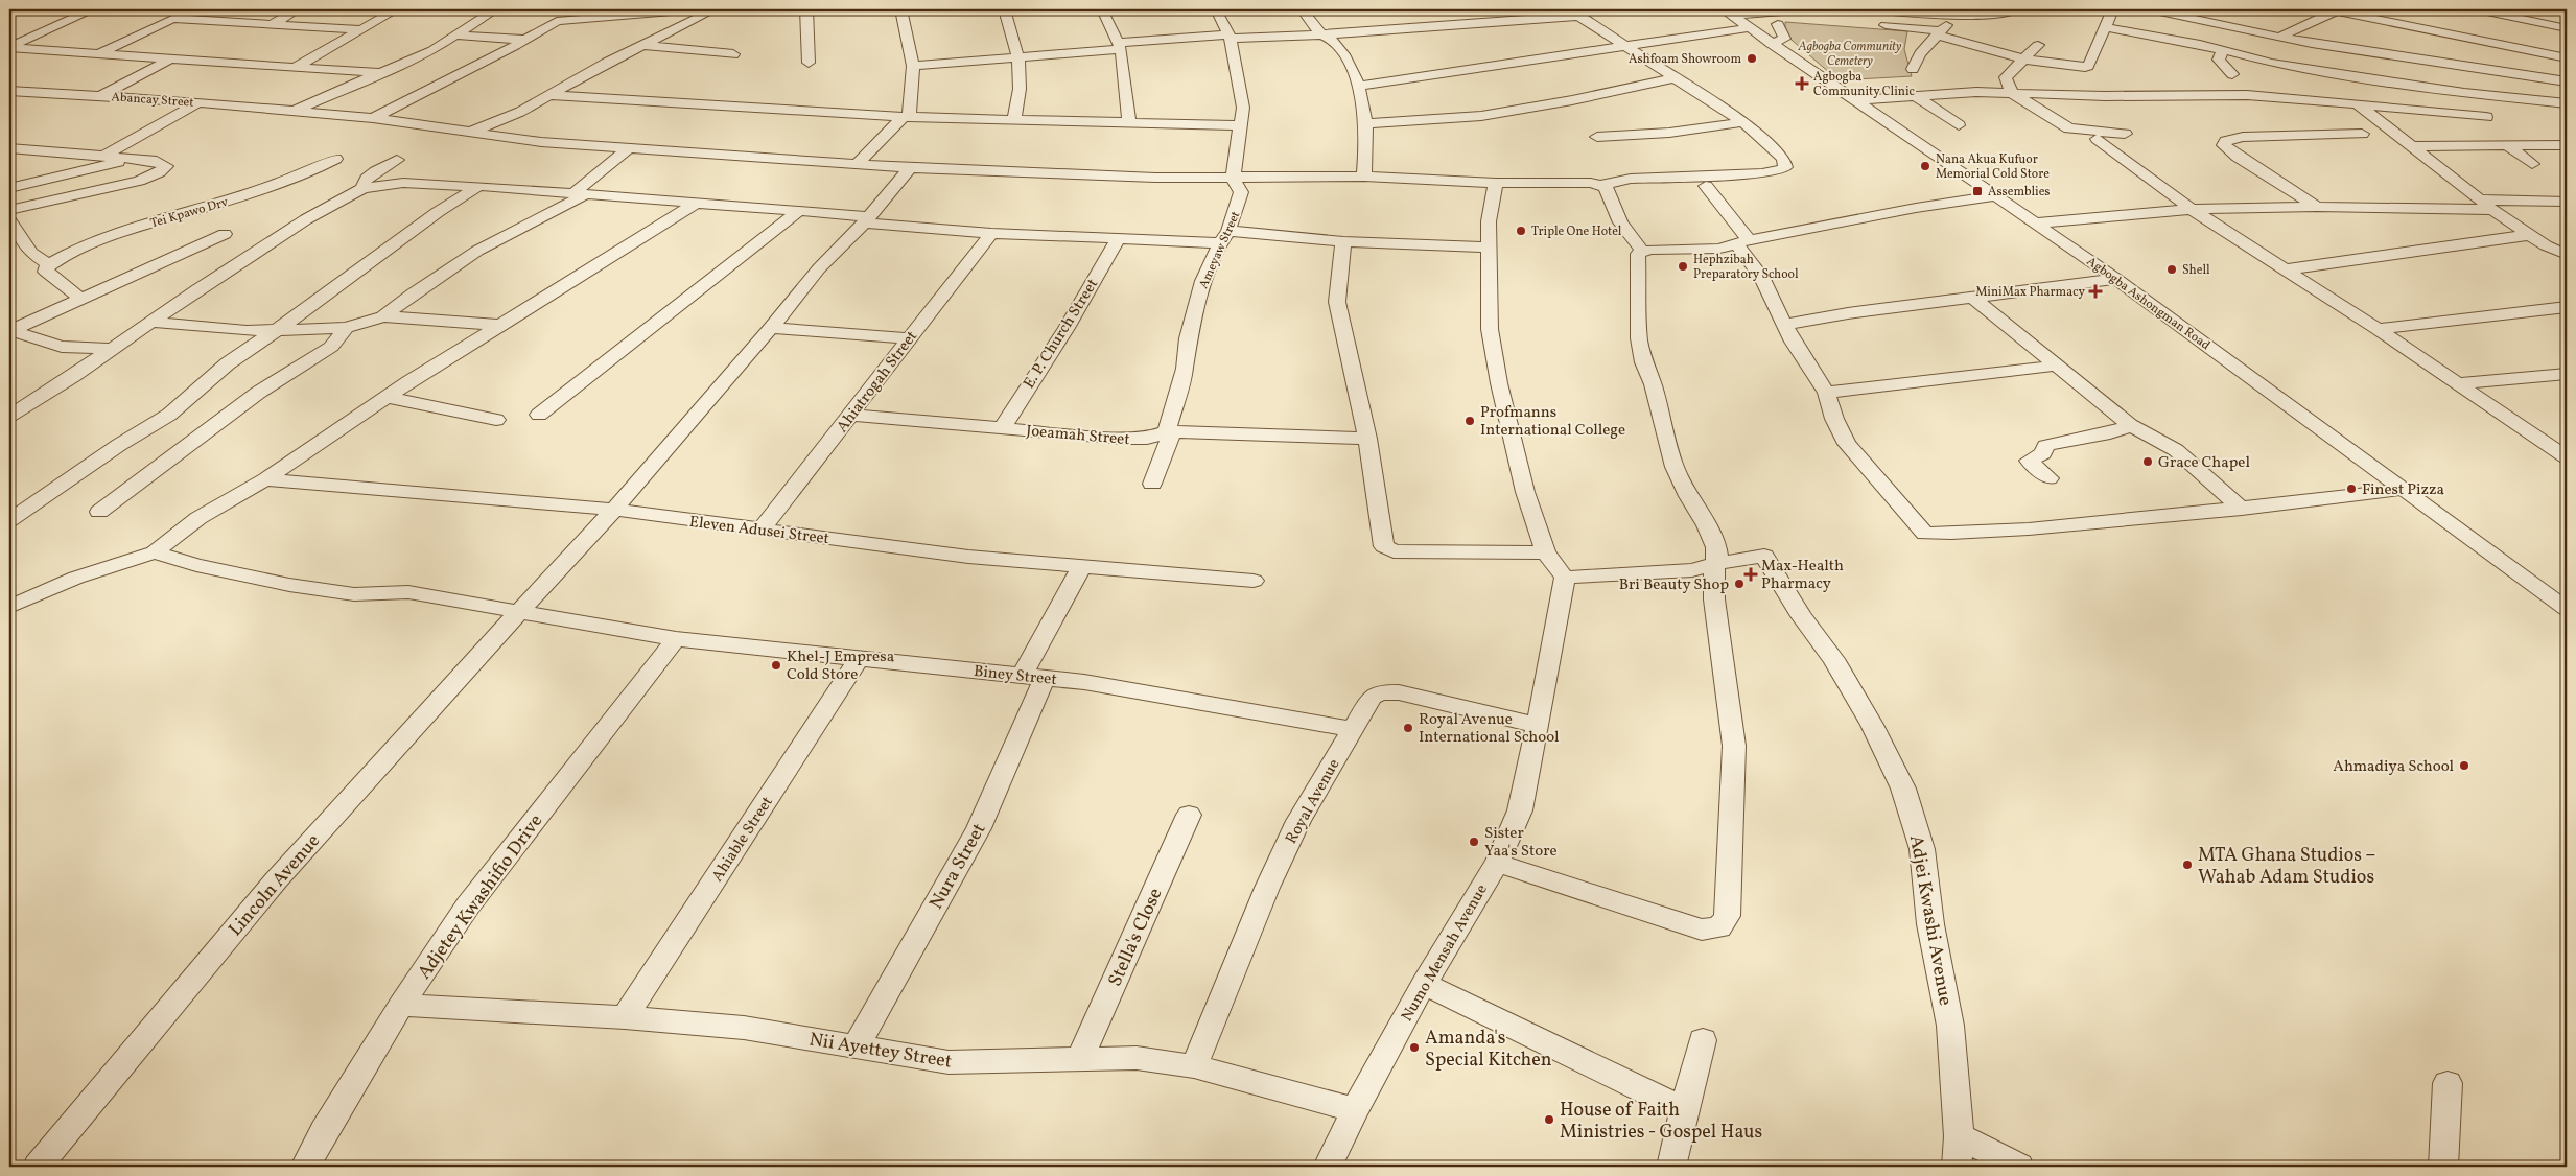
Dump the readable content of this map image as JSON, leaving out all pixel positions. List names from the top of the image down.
{
  "streets": {
    "street": [
      "Abancay Street",
      "Tei Kpawo Drv",
      "Ameyaw Street",
      "Agbogba Ashongman Road",
      "E. P. Church Street",
      "Ahiatrogah Street",
      "Joeamah Street",
      "Eleven Adusei Street",
      "Biney Street",
      "Royal Avenue",
      "Ahiable Street",
      "Nura Street",
      "Lincoln Avenue",
      "Adjetey Kwashifio Drive",
      "Adjei Kwashi Avenue",
      "Stella's Close",
      "Numo Mensah Avenue",
      "Nii Ayettey Street"
    ]
  },
  "crossings": [
    ["Abancay Street", "Ameyaw Street"],
    ["Abancay Street", "Lincoln Avenue"],
    ["Ameyaw Street", "Joeamah Street"],
    ["E. P. Church Street", "Joeamah Street"],
    ["Ahiatrogah Street", "Joeamah Street"],
    ["Ahiatrogah Street", "Eleven Adusei Street"],
    ["Eleven Adusei Street", "Nura Street"],
    ["Eleven Adusei Street", "Lincoln Avenue"],
    ["Biney Street", "Royal Avenue"],
    ["Biney Street", "Ahiable Street"],
    ["Biney Street", "Nura Street"],
    ["Biney Street", "Lincoln Avenue"],
    ["Biney Street", "Adjetey Kwashifio Drive"],
    ["Royal Avenue", "Numo Mensah Avenue"],
    ["Royal Avenue", "Nii Ayettey Street"],
    ["Ahiable Street", "Nii Ayettey Street"],
    ["Nura Street", "Nii Ayettey Street"],
    ["Adjetey Kwashifio Drive", "Nii Ayettey Street"],
    ["Stella's Close", "Nii Ayettey Street"],
    ["Numo Mensah Avenue", "Nii Ayettey Street"]
  ],
  "parks": ["Agbogba Community Cemetery"],
  "places": {
    "other": [
      "Ashfoam Showroom",
      "Nana Akua Kufuor Memorial Cold Store",
      "Triple One Hotel",
      "Hephzibah Preparatory School",
      "Shell",
      "Profmanns International College",
      "Grace Chapel",
      "Finest Pizza",
      "Bri Beauty Shop",
      "Khel-J Empresa Cold Store",
      "Royal Avenue International School",
      "Ahmadiya School",
      "Sister Yaa's Store",
      "MTA Ghana Studios – Wahab Adam Studios",
      "Amanda's Special Kitchen",
      "House of Faith Ministries - Gospel Haus"
    ],
    "health": ["Agbogba Community Clinic", "MiniMax Pharmacy", "Max-Health Pharmacy"],
    "transit": ["Assemblies"]
  }
}
